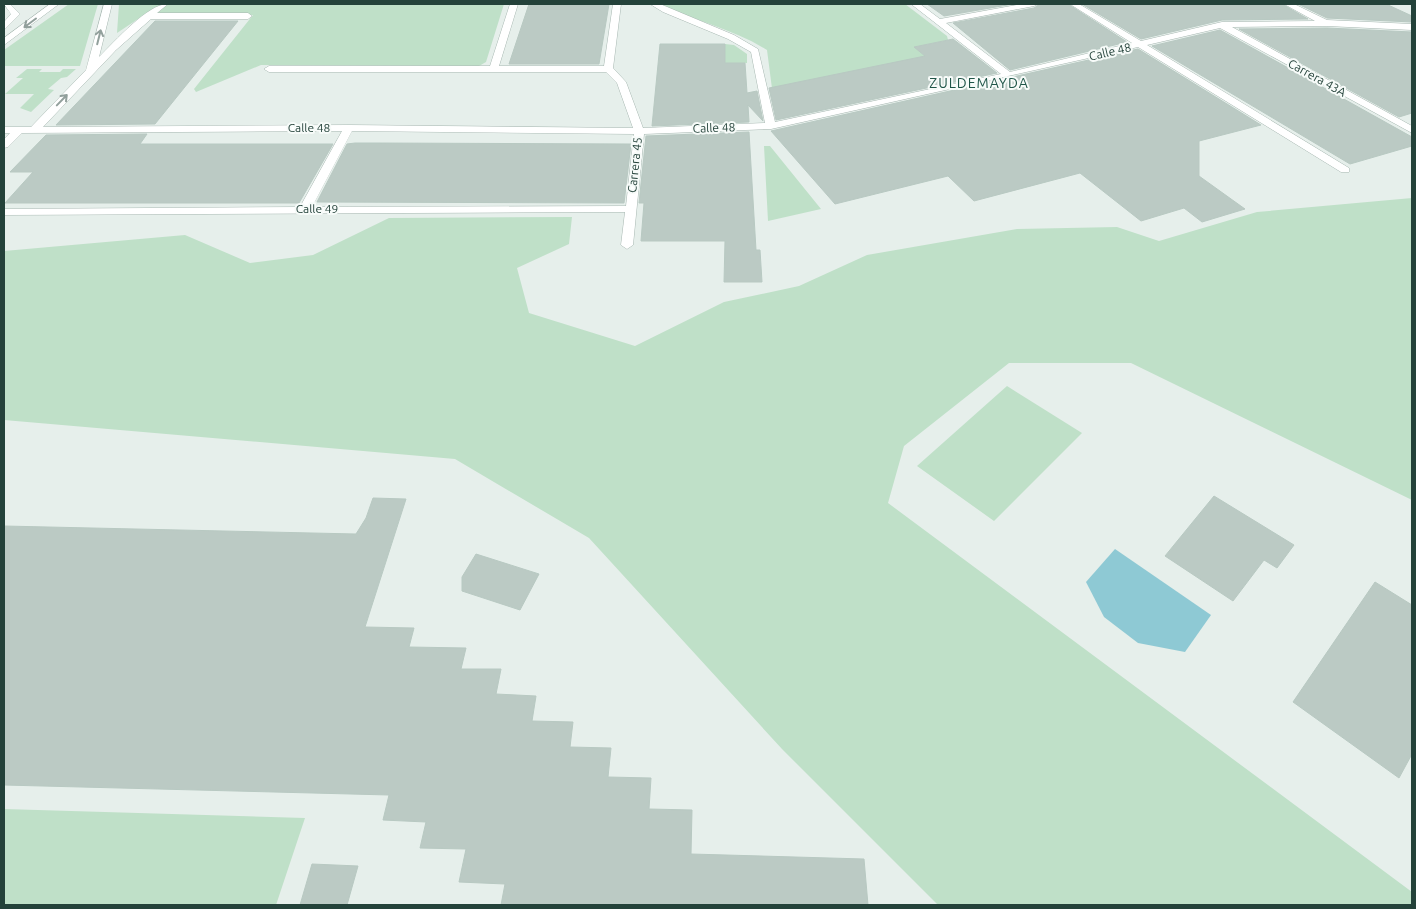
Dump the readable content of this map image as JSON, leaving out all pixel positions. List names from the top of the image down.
{
  "streets": {
    "street": [
      "Calle 48",
      "Carrera 43A",
      "Carrera 45",
      "Calle 49"
    ]
  },
  "crossings": [
    ["Calle 48", "Carrera 43A"],
    ["Calle 48", "Carrera 45"],
    ["Carrera 45", "Calle 49"]
  ],
  "districts": ["ZULDEMAYDA"]
}
